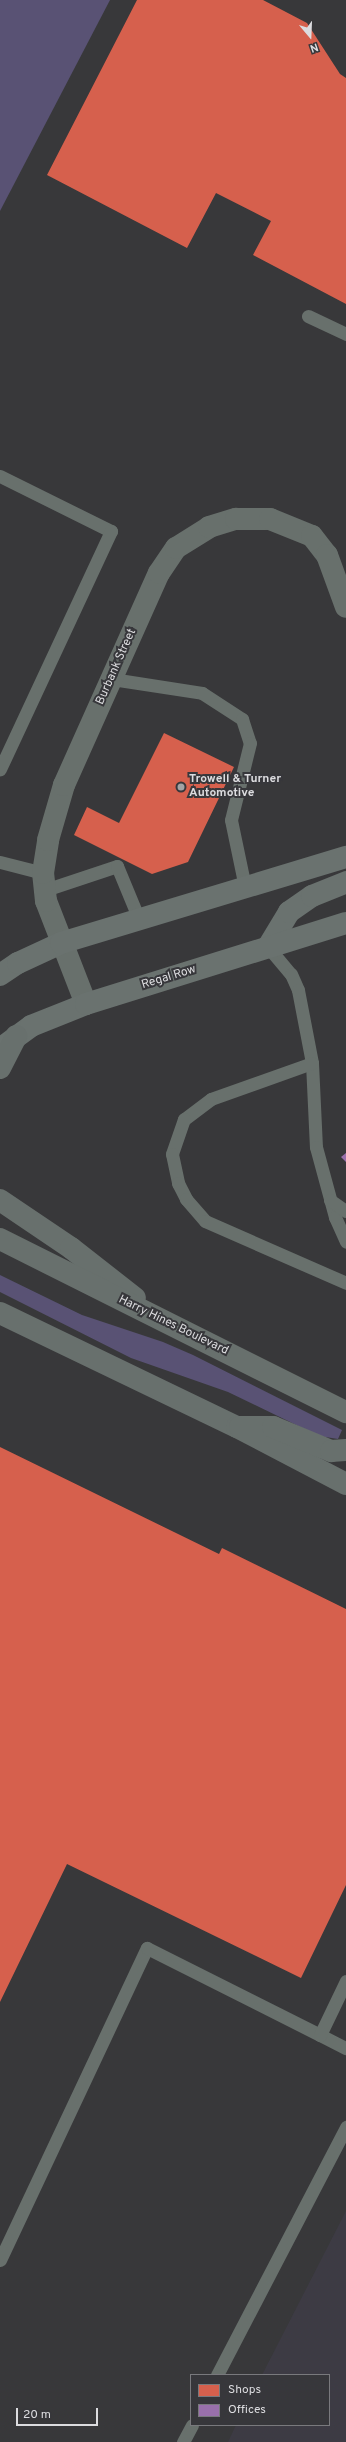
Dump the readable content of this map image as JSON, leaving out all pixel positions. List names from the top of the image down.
{
  "streets": {
    "main road": ["Regal Row", "Harry Hines Boulevard"],
    "street": ["Burbank Street"]
  },
  "crossings": [
    ["Burbank Street", "Regal Row"]
  ],
  "places": ["Trowell & Turner Automotive"],
  "legend": ["Shops", "Offices"],
  "scale_bar": "20 m",
  "north": "bottom"
}
